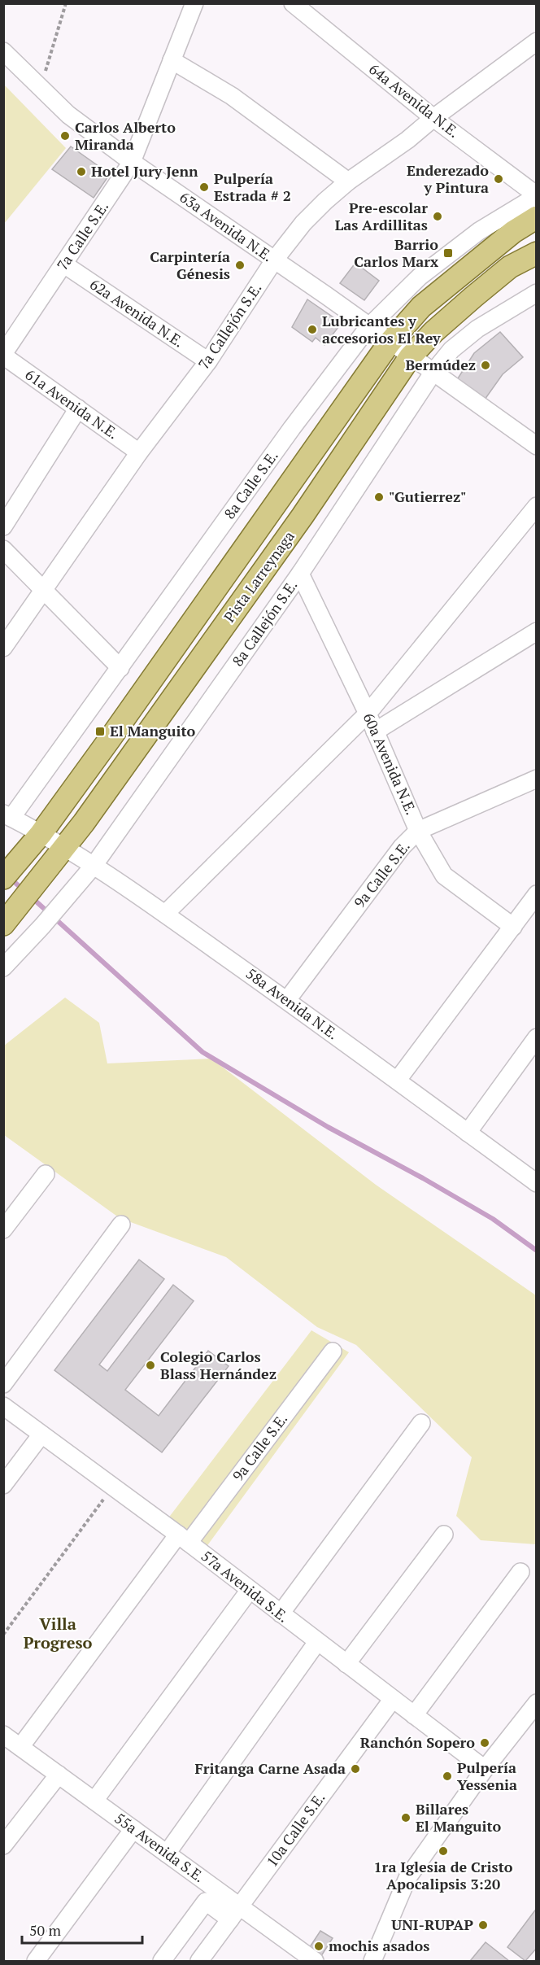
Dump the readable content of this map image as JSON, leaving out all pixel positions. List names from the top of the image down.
{
  "streets": {
    "main road": ["Pista Larreynaga"],
    "street": [
      "64a Avenida N.E.",
      "63a Avenida N.E.",
      "7a Calle S.E.",
      "62a Avenida N.E.",
      "7a Callejón S.E.",
      "61a Avenida N.E.",
      "8a Calle S.E.",
      "8a Callejón S.E.",
      "60a Avenida N.E.",
      "9a Calle S.E.",
      "58a Avenida N.E.",
      "57a Avenida S.E.",
      "10a Calle S.E.",
      "55a Avenida S.E."
    ]
  },
  "crossings": [
    ["64a Avenida N.E.", "7a Callejón S.E."],
    ["64a Avenida N.E.", "8a Calle S.E."],
    ["63a Avenida N.E.", "7a Calle S.E."],
    ["63a Avenida N.E.", "7a Callejón S.E."],
    ["63a Avenida N.E.", "8a Calle S.E."],
    ["63a Avenida N.E.", "Pista Larreynaga"],
    ["7a Calle S.E.", "62a Avenida N.E."],
    ["7a Calle S.E.", "61a Avenida N.E."],
    ["62a Avenida N.E.", "7a Callejón S.E."],
    ["7a Callejón S.E.", "61a Avenida N.E."],
    ["Pista Larreynaga", "58a Avenida N.E."],
    ["8a Callejón S.E.", "60a Avenida N.E."],
    ["8a Callejón S.E.", "58a Avenida N.E."],
    ["60a Avenida N.E.", "9a Calle S.E."],
    ["9a Calle S.E.", "58a Avenida N.E."],
    ["9a Calle S.E.", "57a Avenida S.E."],
    ["9a Calle S.E.", "55a Avenida S.E."],
    ["57a Avenida S.E.", "10a Calle S.E."],
    ["10a Calle S.E.", "55a Avenida S.E."]
  ],
  "districts": ["Villa Progreso"],
  "places": {
    "other": [
      "Carlos Alberto Miranda",
      "Hotel Jury Jenn",
      "Enderezado y Pintura",
      "Pulpería Estrada # 2",
      "Pre-escolar Las Ardillitas",
      "Carpintería Génesis",
      "Lubricantes y accesorios El Rey",
      "Bermúdez",
      "\"Gutierrez\"",
      "Colegio Carlos Blass Hernández",
      "Ranchón Sopero",
      "Fritanga Carne Asada",
      "Pulpería Yessenia",
      "Billares El Manguito",
      "1ra Iglesia de Cristo Apocalipsis 3:20",
      "UNI-RUPAP",
      "mochis asados"
    ],
    "transit": ["Barrio Carlos Marx", "El Manguito"]
  },
  "scale_bar": "50 m"
}
